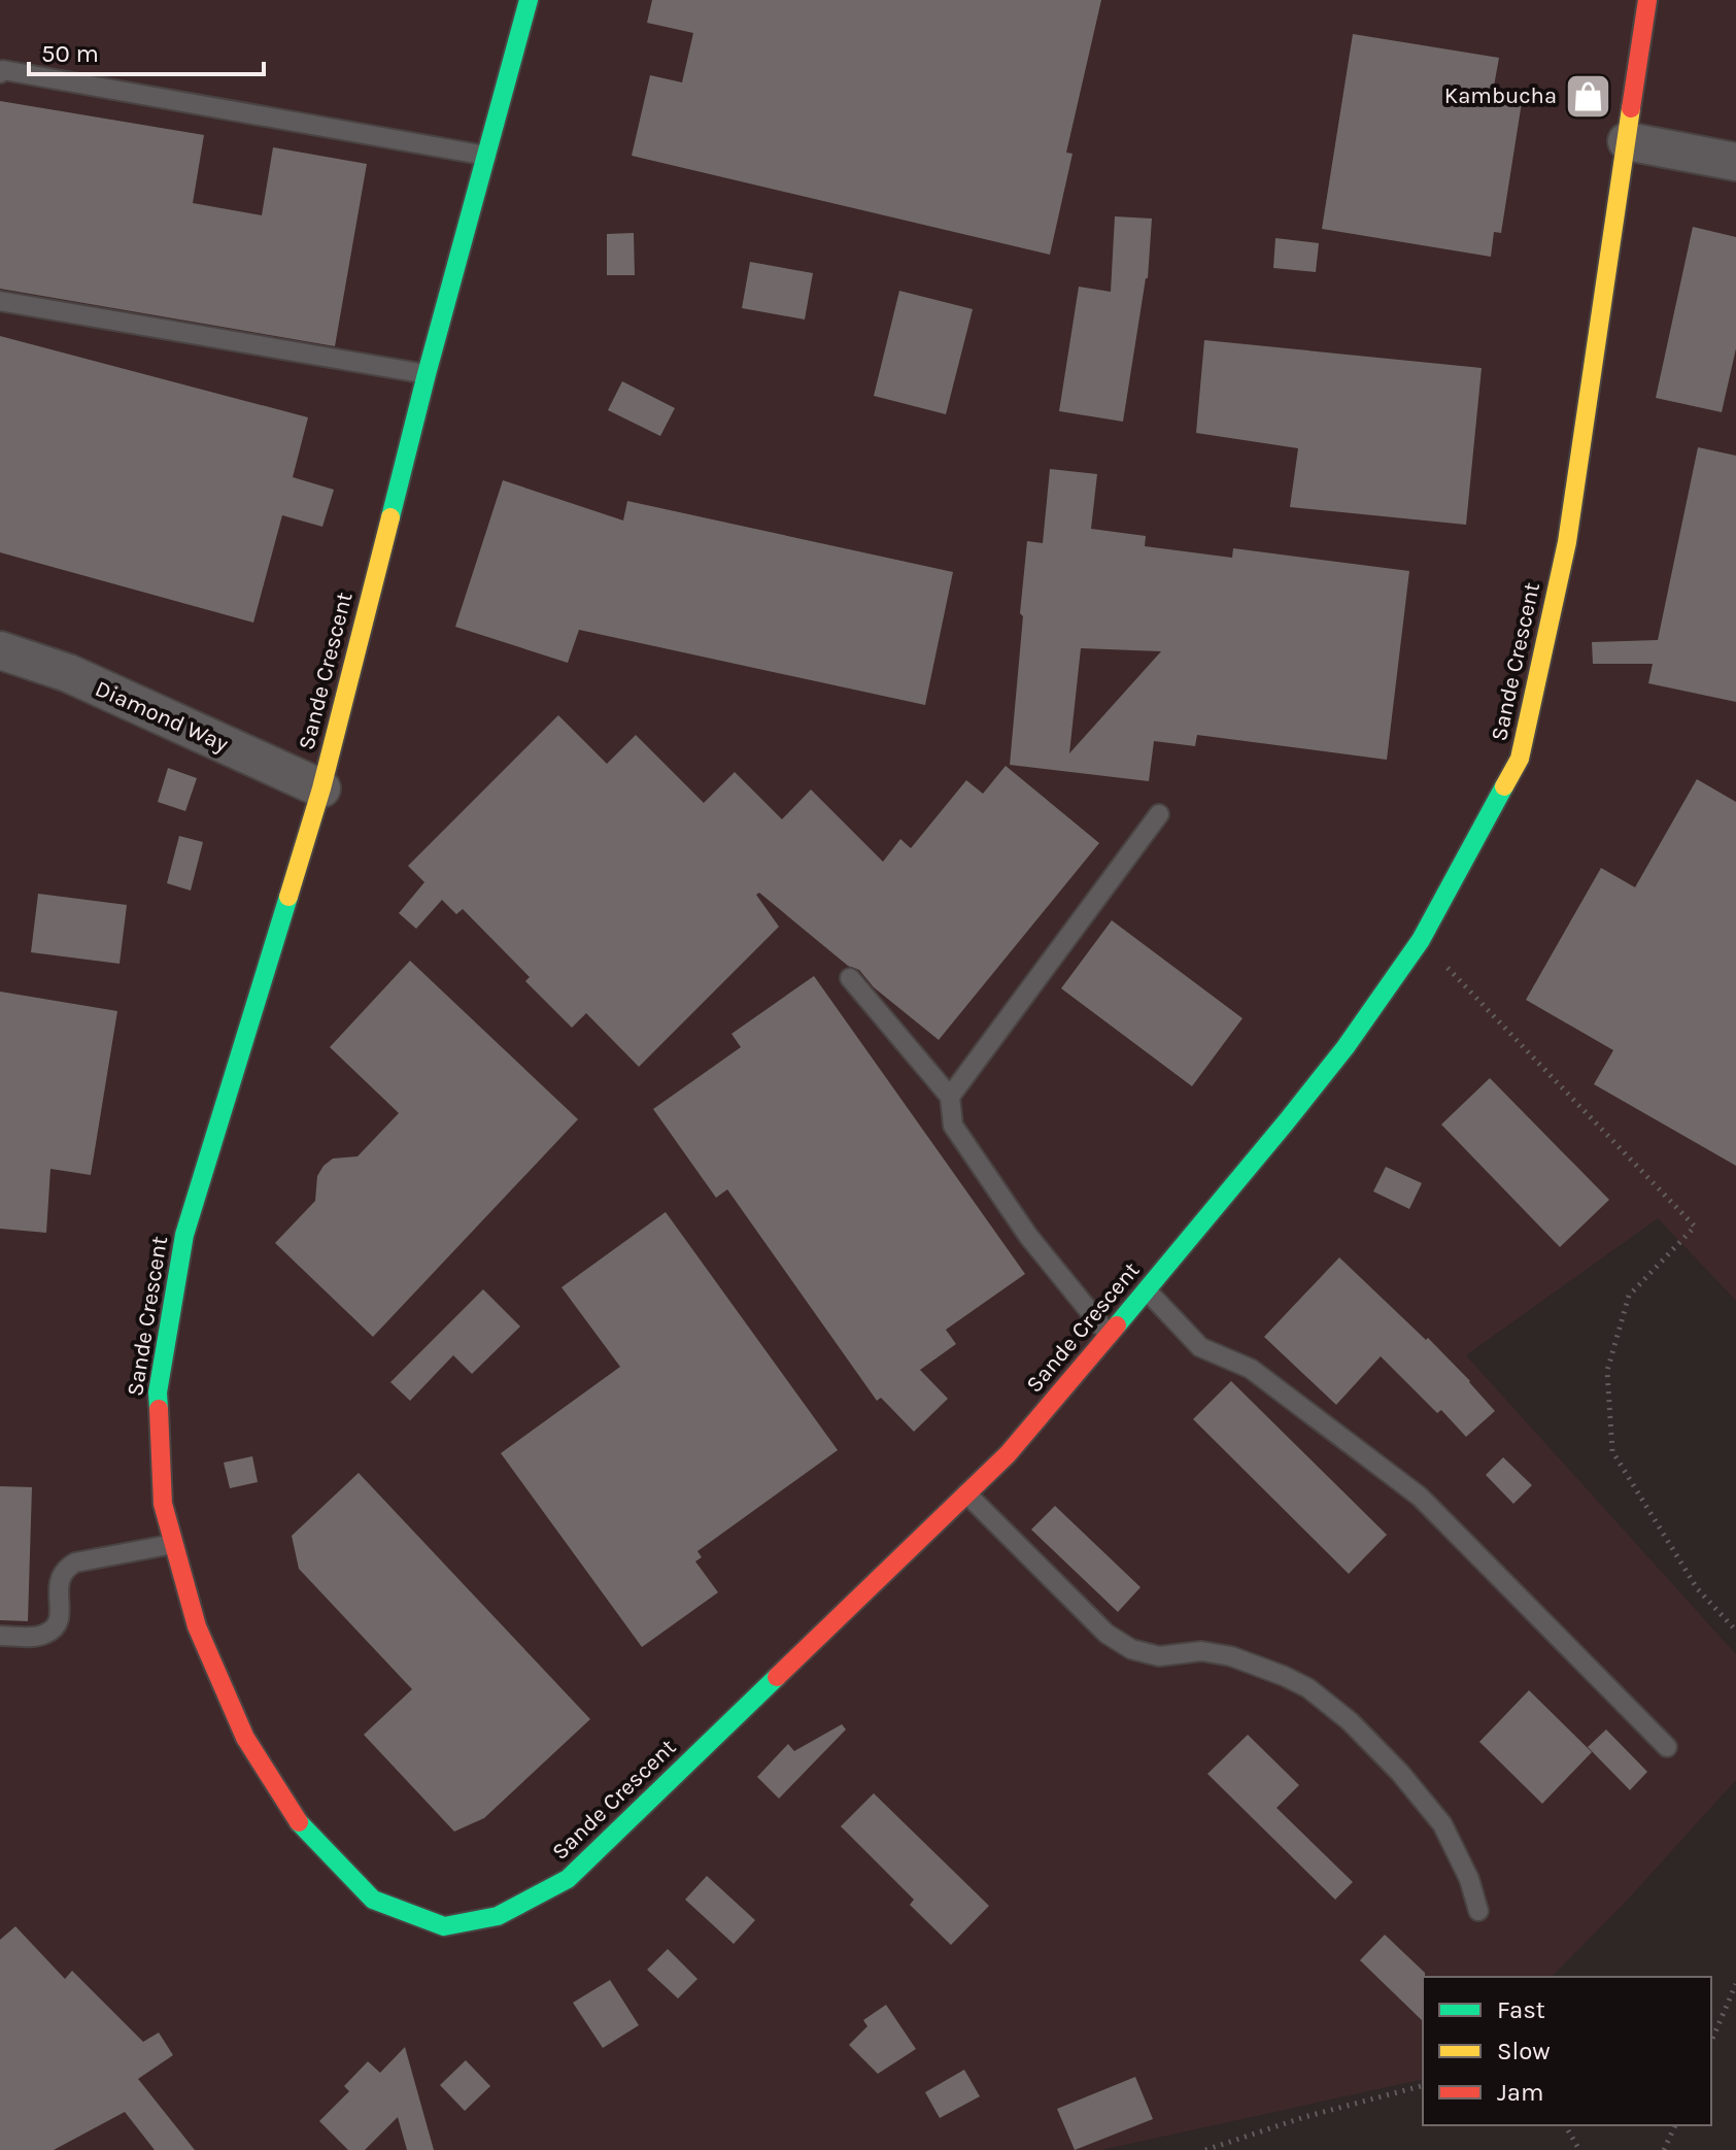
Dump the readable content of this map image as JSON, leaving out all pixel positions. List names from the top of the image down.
{
  "streets": {
    "street": ["Sande Crescent", "Diamond Way"]
  },
  "crossings": [
    ["Sande Crescent", "Diamond Way"]
  ],
  "places": {
    "shop": ["Kambucha"]
  },
  "legend": ["Fast", "Slow", "Jam"],
  "scale_bar": "50 m"
}
